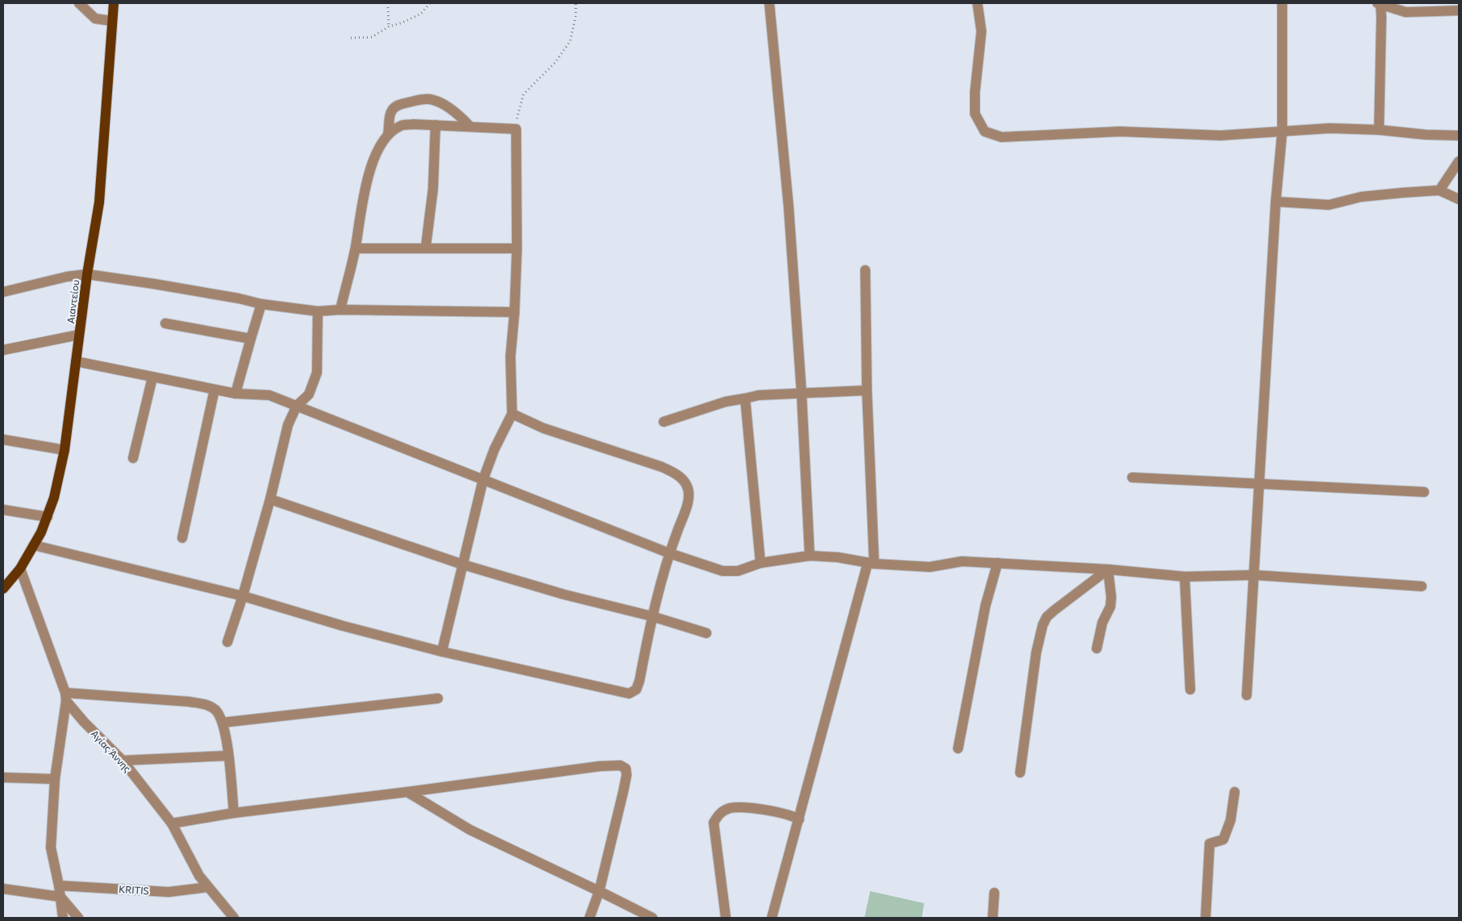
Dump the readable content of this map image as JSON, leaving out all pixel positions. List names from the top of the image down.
{
  "streets": {
    "main road": ["Αιαντείου"],
    "street": ["Αγίας Άννης", "KRITIS"]
  },
  "crossings": [
    ["Αιαντείου", "Αγίας Άννης"],
    ["Αγίας Άννης", "KRITIS"]
  ]
}
